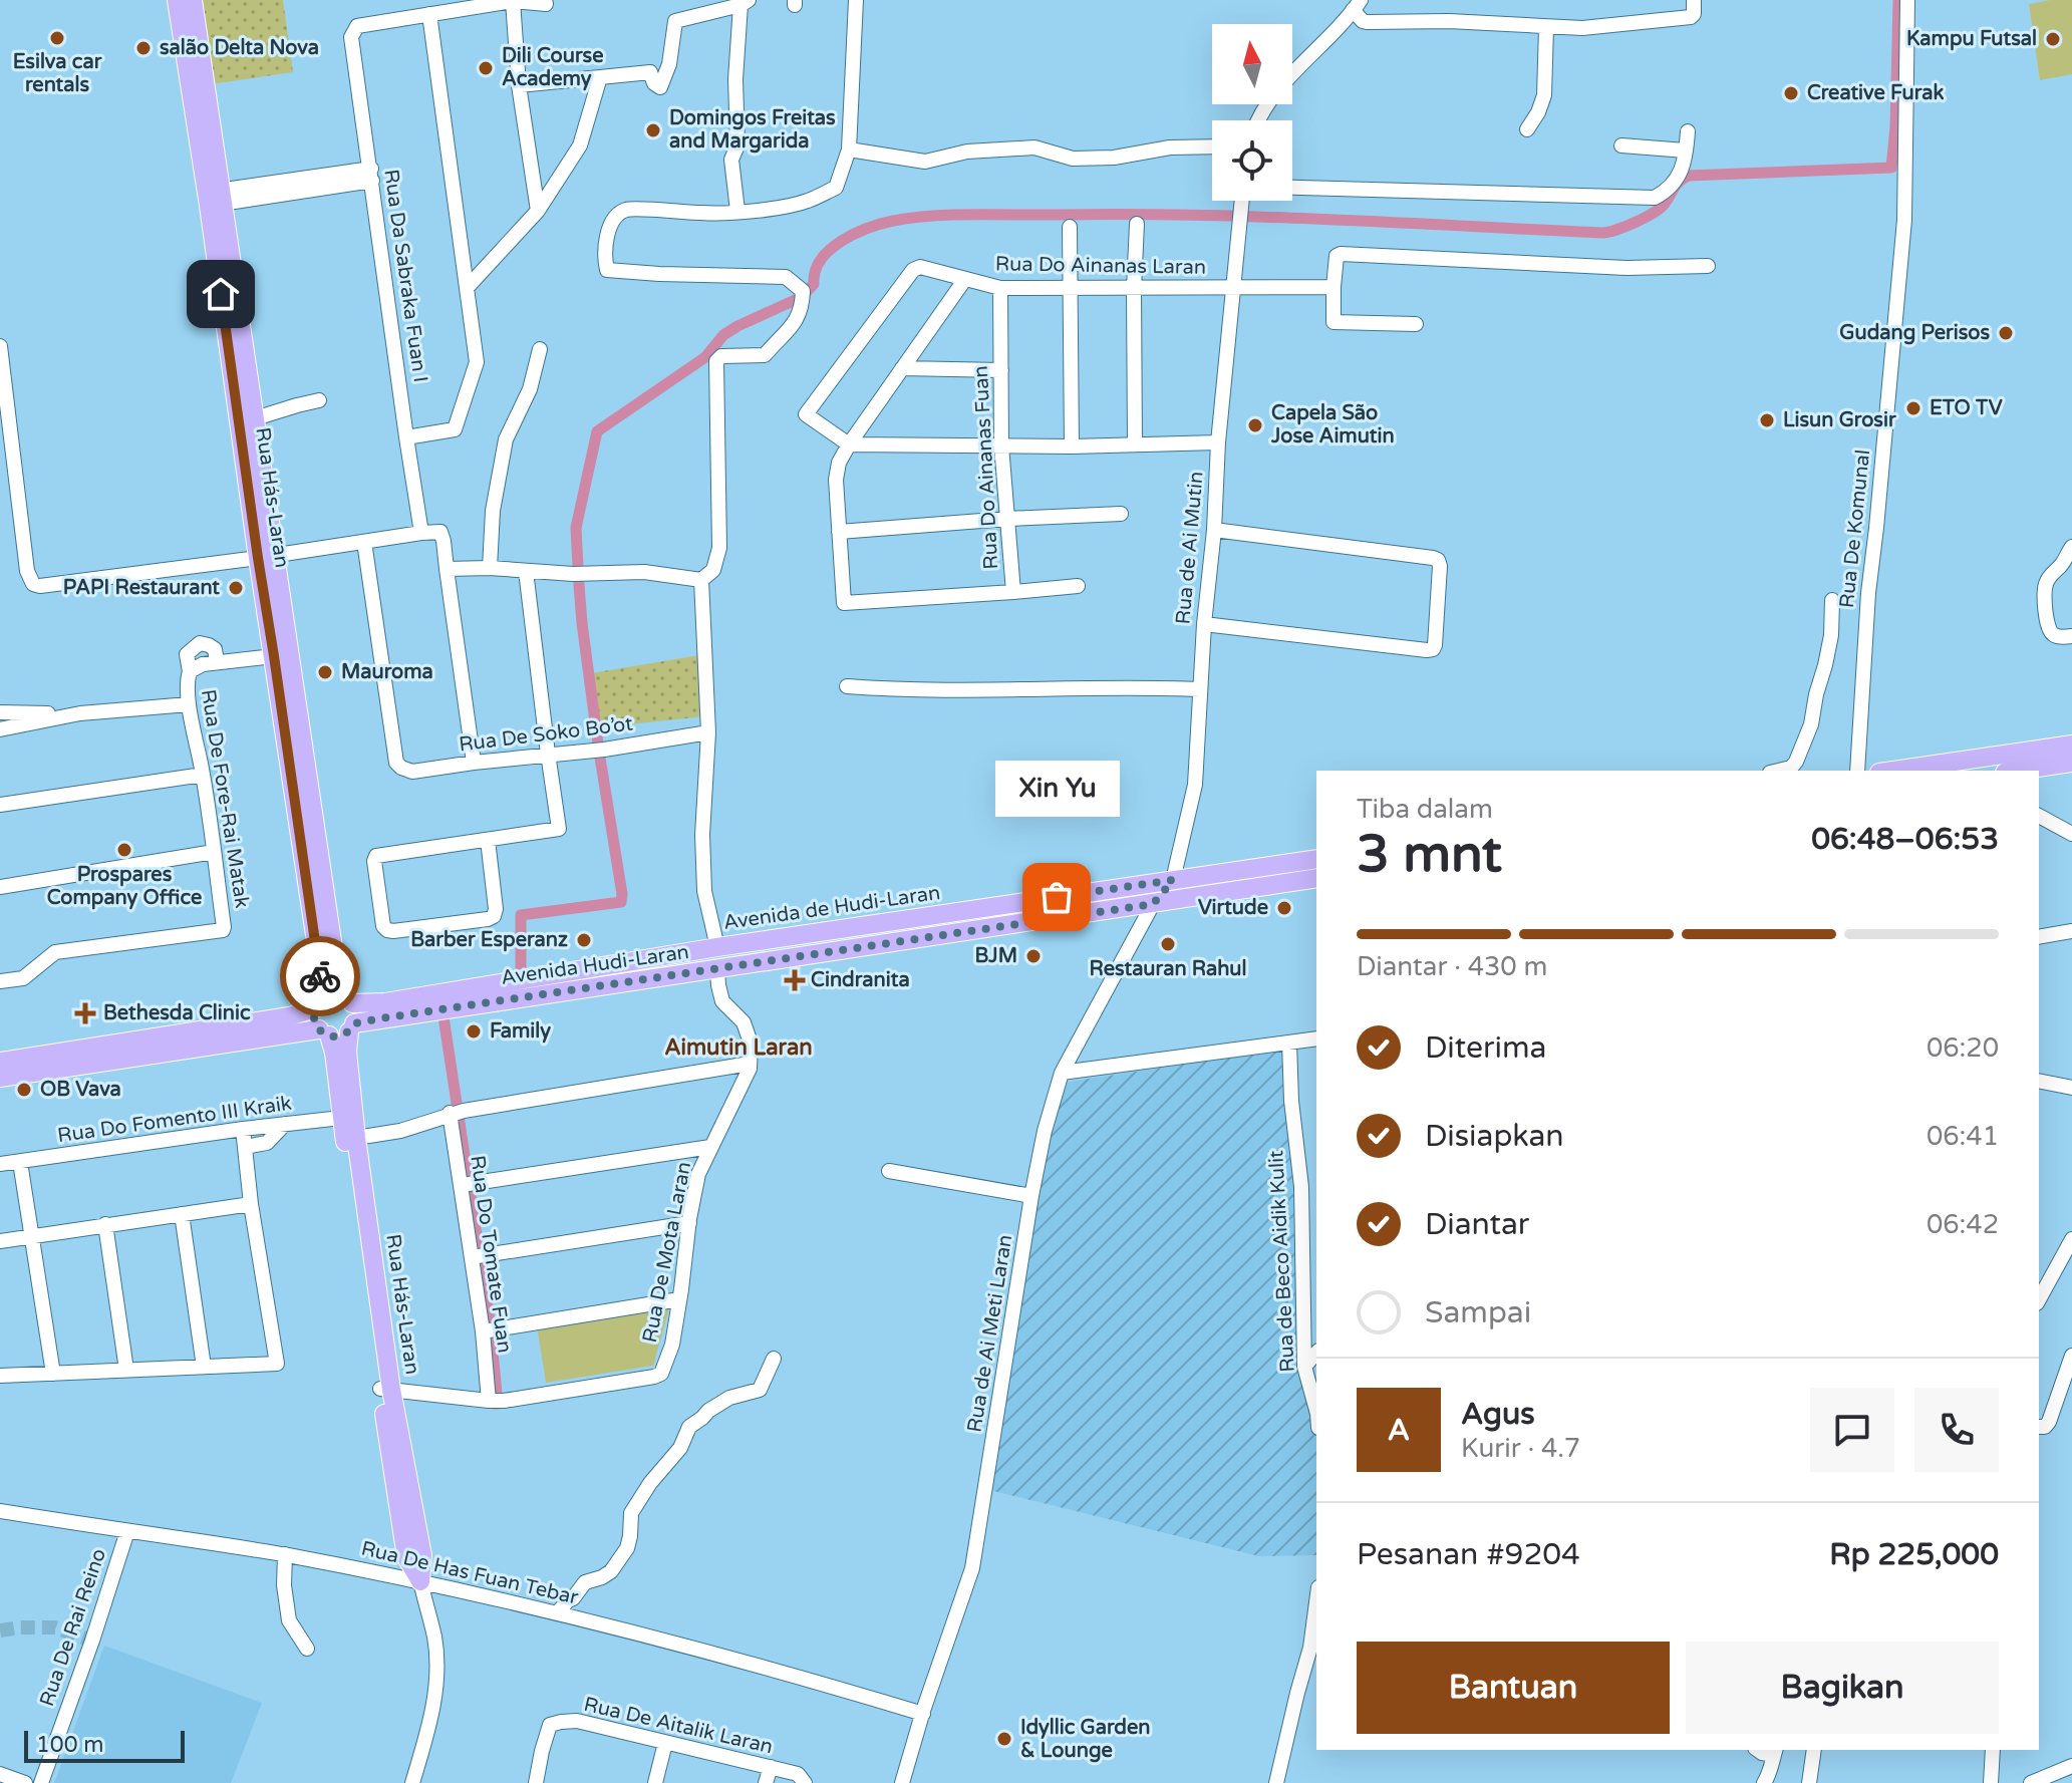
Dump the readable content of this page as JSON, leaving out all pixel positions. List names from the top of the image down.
{
  "streets": {
    "main road": ["Rua Hás-Laran", "Avenida de Hudi-Laran", "Avenida Hudi-Laran"],
    "street": [
      "Rua Do Ainanas Laran",
      "Rua Da Sabraka Fuan I",
      "Rua Do Ainanas Fuan",
      "Rua De Komunal",
      "Rua de Ai Mutin",
      "Rua De Soko Bo’ot",
      "Rua De Fore-Rai Matak",
      "Rua Do Fomento III Kraik",
      "Rua De Mota Laran",
      "Rua Do Tomate Fuan",
      "Rua de Beco Aidik Kulit",
      "Rua de Ai Meti Laran",
      "Rua De Has Fuan Tebar",
      "Rua De Rai Reino",
      "Rua De Aitalik Laran"
    ]
  },
  "crossings": [
    ["Rua Do Ainanas Laran", "Rua Do Ainanas Fuan"],
    ["Rua Do Ainanas Laran", "Rua de Ai Mutin"],
    ["Rua Hás-Laran", "Rua De Fore-Rai Matak"],
    ["Rua Hás-Laran", "Avenida de Hudi-Laran"],
    ["Rua Hás-Laran", "Avenida Hudi-Laran"],
    ["Rua Hás-Laran", "Rua Do Fomento III Kraik"],
    ["Rua Hás-Laran", "Rua De Mota Laran"],
    ["Rua Hás-Laran", "Rua De Has Fuan Tebar"],
    ["Rua de Ai Mutin", "Avenida de Hudi-Laran"],
    ["Rua de Ai Mutin", "Avenida Hudi-Laran"],
    ["Rua de Ai Mutin", "Rua de Ai Meti Laran"],
    ["Avenida de Hudi-Laran", "Avenida Hudi-Laran"],
    ["Avenida Hudi-Laran", "Rua de Ai Meti Laran"],
    ["Rua De Mota Laran", "Rua Do Tomate Fuan"],
    ["Rua de Ai Meti Laran", "Rua De Has Fuan Tebar"],
    ["Rua De Has Fuan Tebar", "Rua De Rai Reino"]
  ],
  "districts": ["Aimutin Laran"],
  "places": {
    "other": [
      "Esilva car rentals",
      "Kampu Futsal",
      "salão Delta Nova",
      "Dili Course Academy",
      "Creative Furak",
      "Domingos Freitas and Margarida",
      "Gudang Perisos",
      "ETO TV",
      "Lisun Grosir",
      "Capela São Jose Aimutin",
      "PAPI Restaurant",
      "Mauroma",
      "Prospares Company Office",
      "Xin Yu",
      "Virtude",
      "Barber Esperanz",
      "Restauran Rahul",
      "BJM",
      "Family",
      "OB Vava",
      "Idyllic Garden & Lounge"
    ],
    "health": ["Cindranita", "Bethesda Clinic"]
  },
  "scale_bar": "100 m",
  "north": "top",
  "page": {
    "bubble": "Xin Yu",
    "heading": ["3 mnt", "Tiba dalam", "06:48–06:53"],
    "panel": [
      "Agus",
      "Kurir · 4.7",
      "Pesanan #9204",
      "Rp 225,000"
    ],
    "bar": "Diantar · 430 m",
    "list": [
      ["Diterima", "06:20"],
      ["Disiapkan", "06:41"],
      ["Diantar", "06:42"],
      "Sampai"
    ],
    "round": "A",
    "buttons": ["Bantuan", "Bagikan"],
    "scale": "100 m"
  }
}
